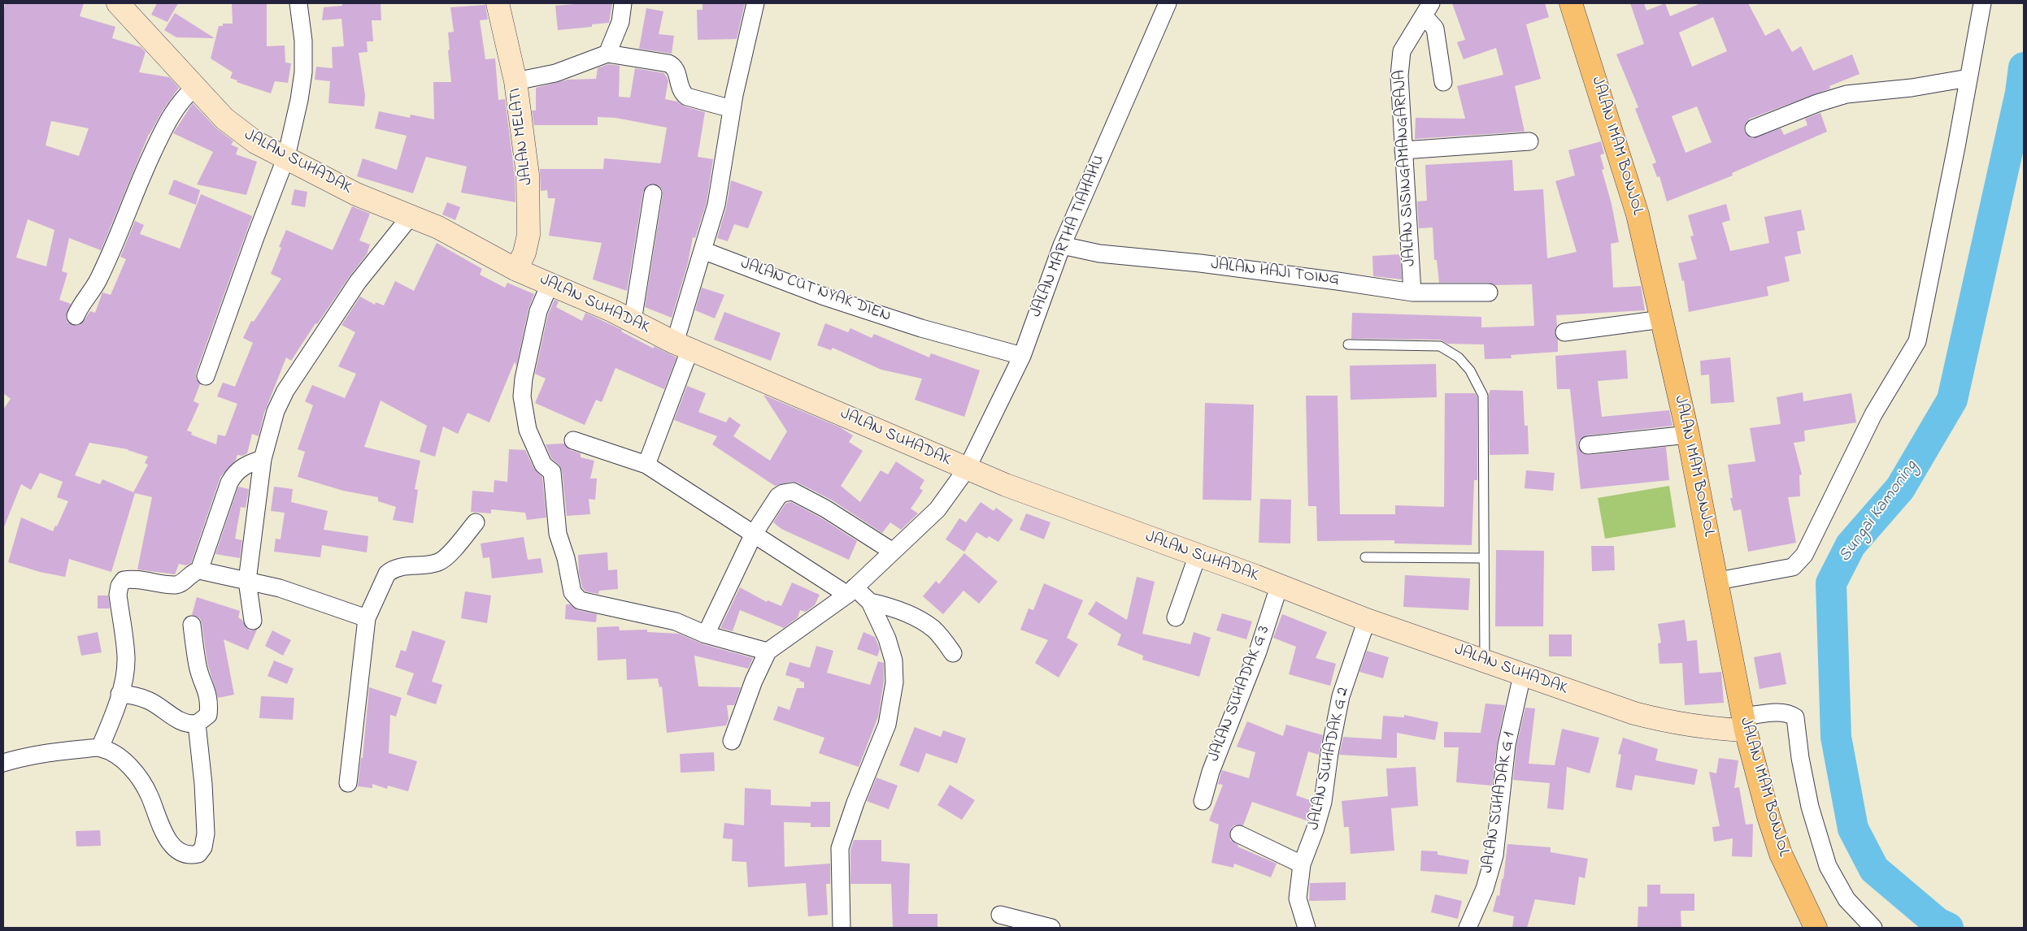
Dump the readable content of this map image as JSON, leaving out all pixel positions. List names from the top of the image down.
{
  "streets": {
    "main road": ["JALAN IMAM BONJOL"],
    "street": [
      "JALAN MELATI",
      "JALAN SUHADAK",
      "JALAN SISINGAMANGARAJA",
      "JALAN MARTHA TIAHAHU",
      "JALAN HAJI TOING",
      "JALAN CUT NYAK DIEN",
      "JALAN SUHADAK G 3",
      "JALAN SUHADAK G 2",
      "JALAN SUHADAK G 1"
    ]
  },
  "crossings": [
    ["JALAN MELATI", "JALAN SUHADAK"],
    ["JALAN IMAM BONJOL", "JALAN SUHADAK"],
    ["JALAN SUHADAK", "JALAN MARTHA TIAHAHU"],
    ["JALAN SUHADAK", "JALAN SUHADAK G 3"],
    ["JALAN SUHADAK", "JALAN SUHADAK G 2"],
    ["JALAN SUHADAK", "JALAN SUHADAK G 1"],
    ["JALAN SISINGAMANGARAJA", "JALAN HAJI TOING"],
    ["JALAN MARTHA TIAHAHU", "JALAN HAJI TOING"],
    ["JALAN MARTHA TIAHAHU", "JALAN CUT NYAK DIEN"]
  ],
  "water": ["Sungai Kamoning"]
}
